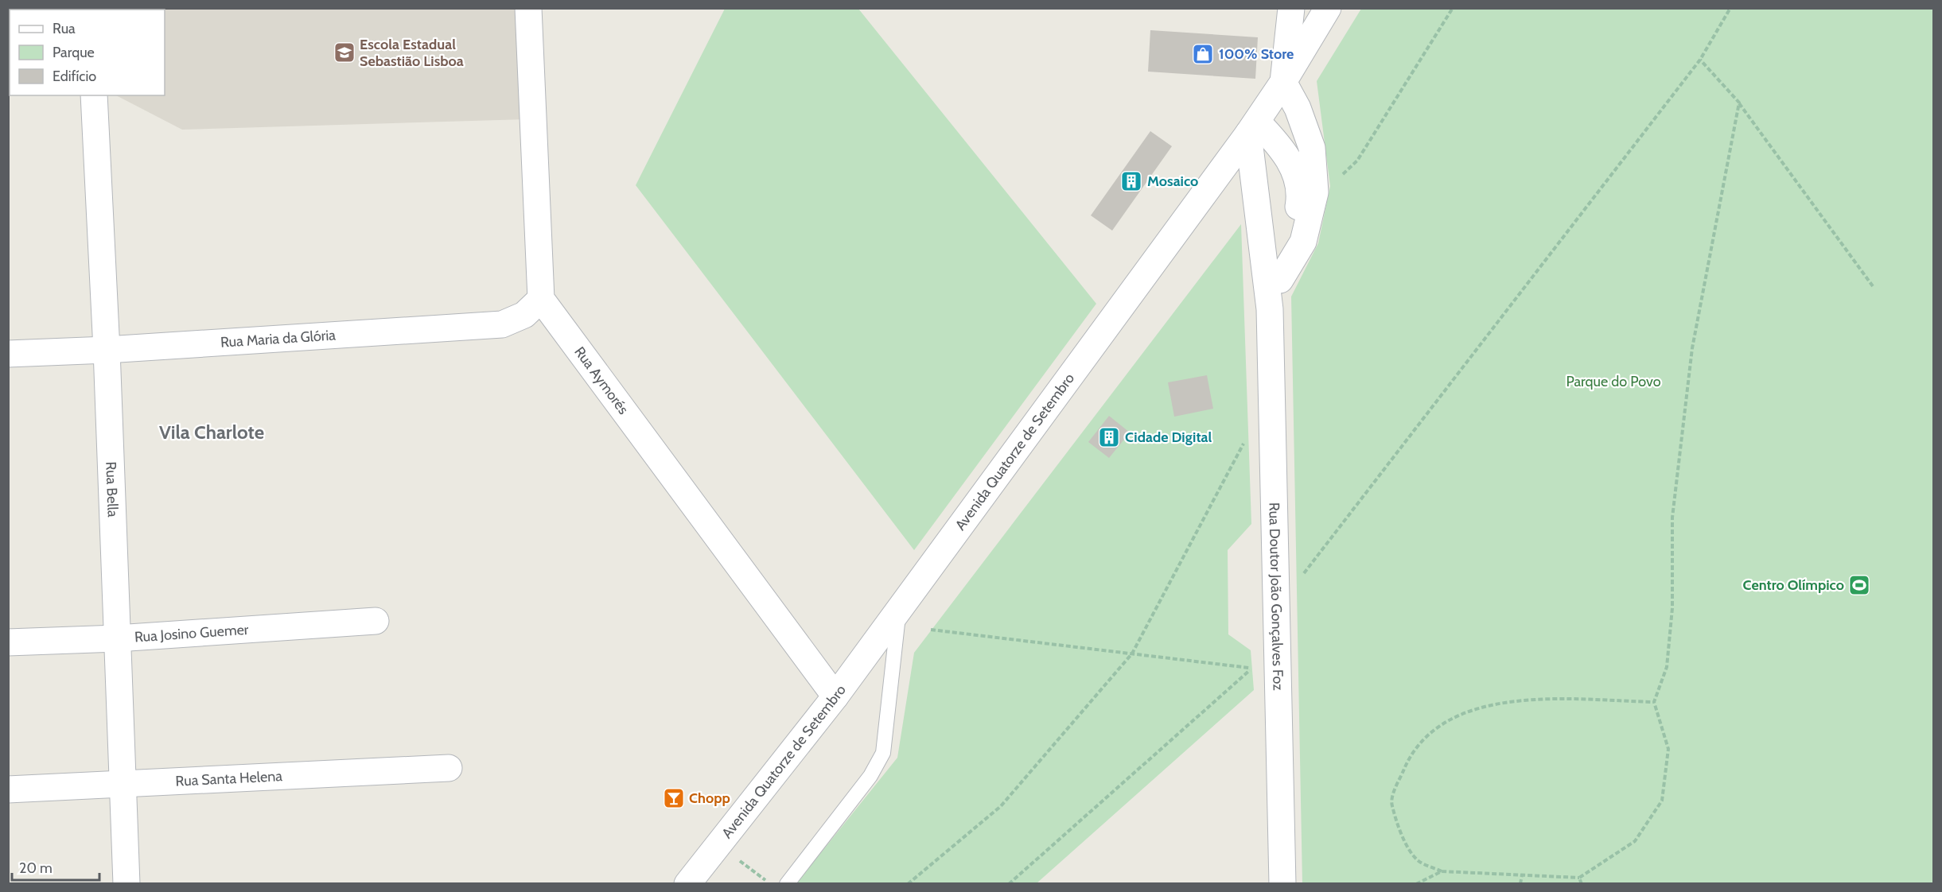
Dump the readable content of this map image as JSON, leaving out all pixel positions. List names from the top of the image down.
{
  "streets": {
    "street": [
      "Rua Maria da Glória",
      "Rua Aymorés",
      "Avenida Quatorze de Setembro",
      "Rua Bella",
      "Rua Doutor João Gonçalves Foz",
      "Rua Josino Guemer",
      "Rua Santa Helena"
    ]
  },
  "crossings": [
    ["Rua Maria da Glória", "Rua Aymorés"],
    ["Rua Maria da Glória", "Rua Bella"],
    ["Rua Aymorés", "Avenida Quatorze de Setembro"],
    ["Avenida Quatorze de Setembro", "Rua Doutor João Gonçalves Foz"],
    ["Rua Bella", "Rua Josino Guemer"],
    ["Rua Bella", "Rua Santa Helena"]
  ],
  "districts": ["Vila Charlote"],
  "parks": ["Parque do Povo"],
  "places": {
    "school or university": ["Escola Estadual Sebastião Lisboa"],
    "shop": ["100% Store"],
    "building": ["Mosaico", "Cidade Digital"],
    "sports": ["Centro Olímpico"],
    "bar": ["Chopp"]
  },
  "legend": ["Rua", "Parque", "Edifício"],
  "scale_bar": "20 m"
}
